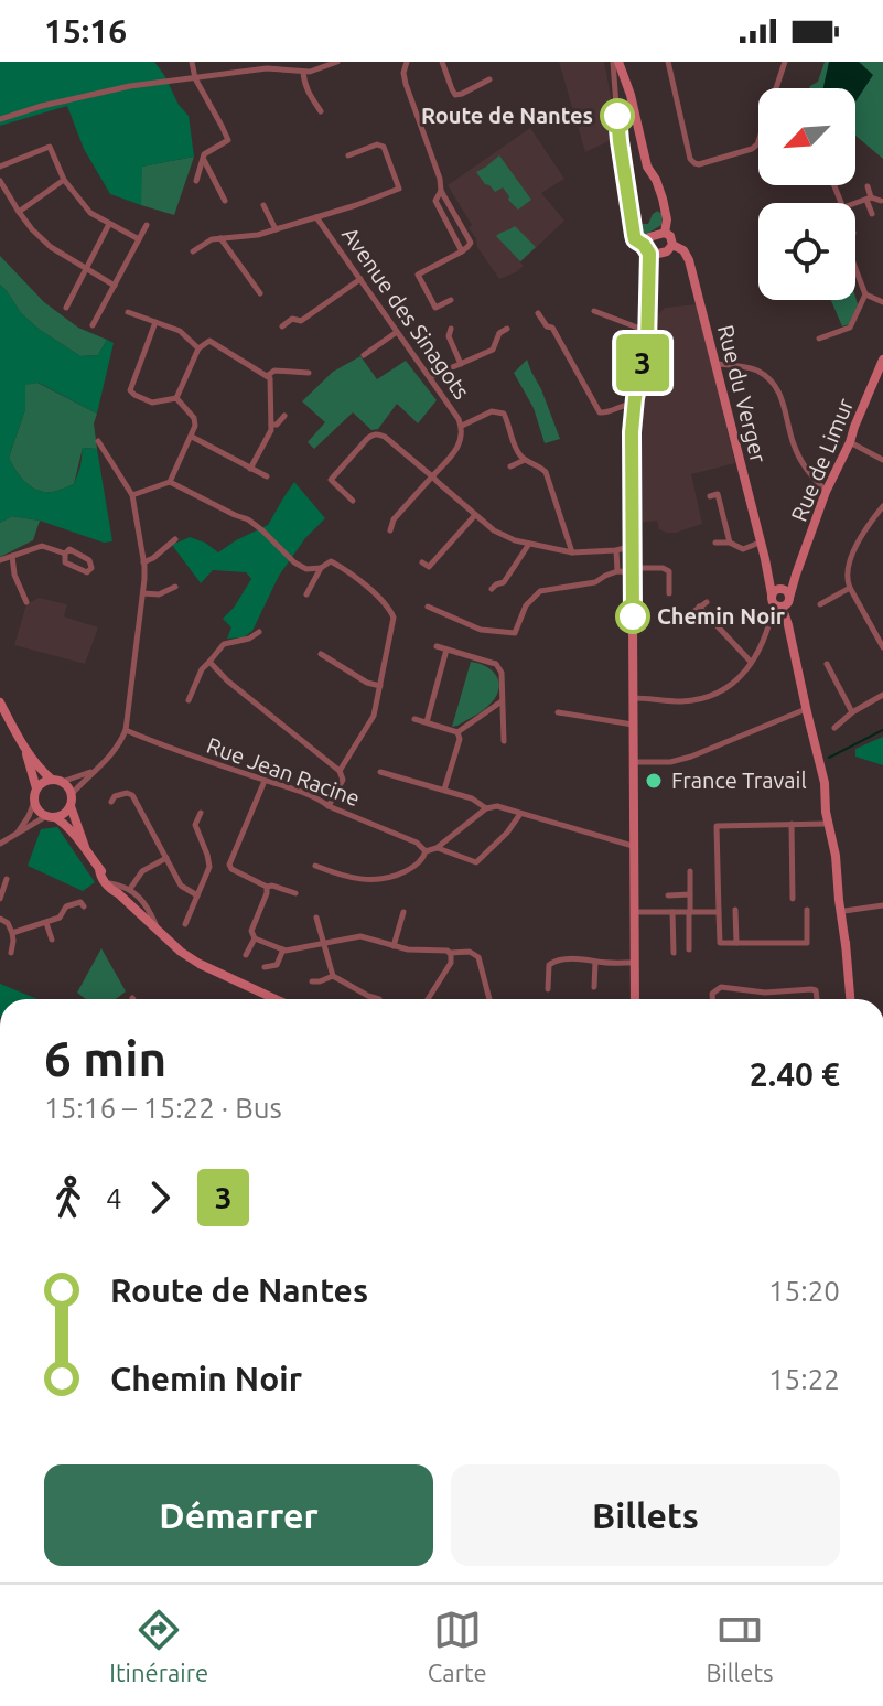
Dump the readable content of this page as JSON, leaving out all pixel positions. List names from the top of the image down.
{
  "streets": {
    "main road": ["Rue du Verger", "Rue de Limur"],
    "street": ["Avenue des Sinagots", "Rue Jean Racine"]
  },
  "crossings": [
    ["Rue du Verger", "Rue de Limur"]
  ],
  "places": ["Route de Nantes", "Chemin Noir", "France Travail"],
  "lines": ["bus line 3"],
  "north": "bottom left",
  "page": {
    "status": "15:16",
    "on_map": "3",
    "heading": ["6 min", "15:16 – 15:22 · Bus", "2.40 €"],
    "legs": ["4", "3"],
    "list": [
      {
        "name": "Route de Nantes",
        "value": "15:20"
      },
      {
        "name": "Chemin Noir",
        "value": "15:22"
      }
    ],
    "buttons": ["Démarrer", "Billets"],
    "tabs": ["Itinéraire", "Carte", "Billets"]
  }
}
